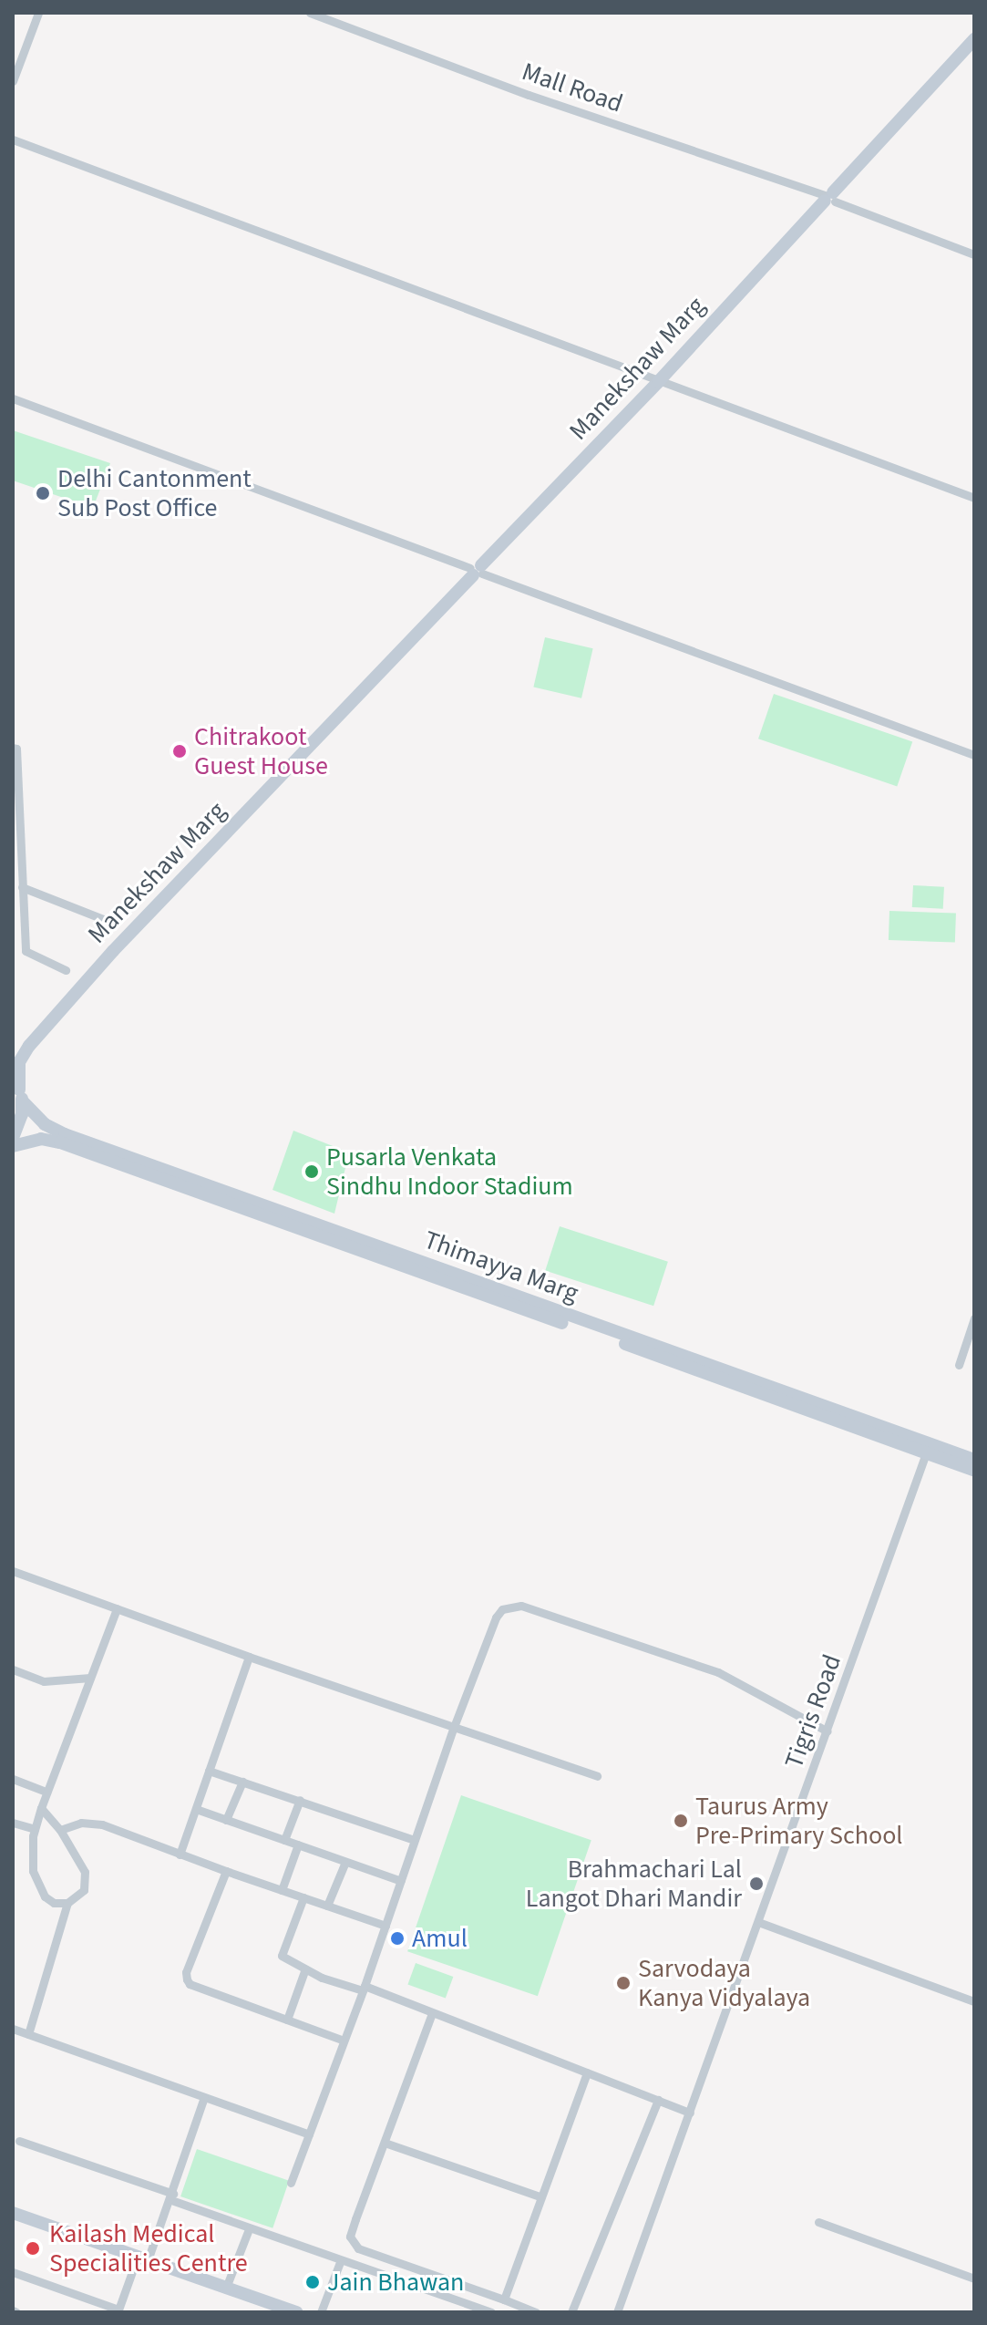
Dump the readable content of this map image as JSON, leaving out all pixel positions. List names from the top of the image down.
{
  "streets": {
    "street": [
      "Mall Road",
      "Manekshaw Marg",
      "Thimayya Marg",
      "Tigris Road"
    ]
  },
  "crossings": [
    ["Mall Road", "Manekshaw Marg"],
    ["Manekshaw Marg", "Thimayya Marg"],
    ["Thimayya Marg", "Tigris Road"]
  ],
  "places": [
    "Delhi Cantonment Sub Post Office",
    "Chitrakoot Guest House",
    "Pusarla Venkata Sindhu Indoor Stadium",
    "Taurus Army Pre-Primary School",
    "Brahmachari Lal Langot Dhari Mandir",
    "Amul",
    "Sarvodaya Kanya Vidyalaya",
    "Kailash Medical Specialities Centre",
    "Jain Bhawan"
  ]
}
